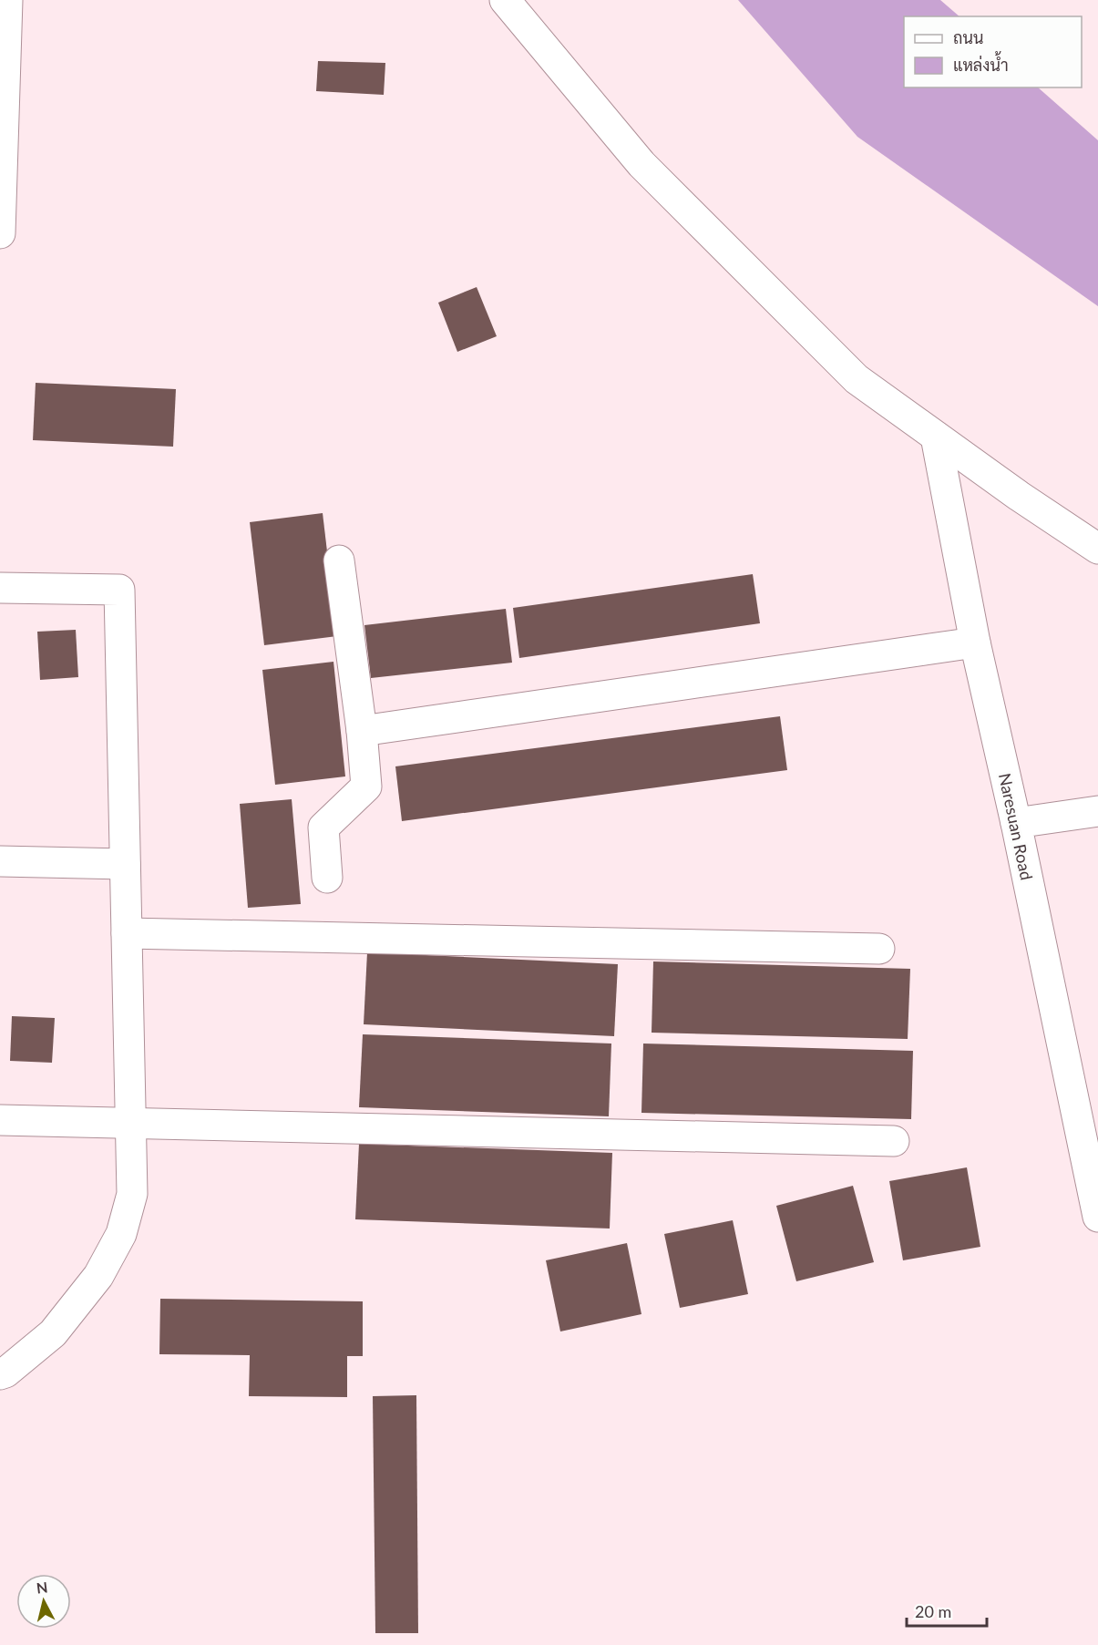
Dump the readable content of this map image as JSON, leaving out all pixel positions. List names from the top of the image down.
{
  "streets": {
    "main road": ["Naresuan Road"]
  },
  "legend": ["ถนน", "แหล่งน้ำ"],
  "scale_bar": "20 m",
  "north": "top"
}
